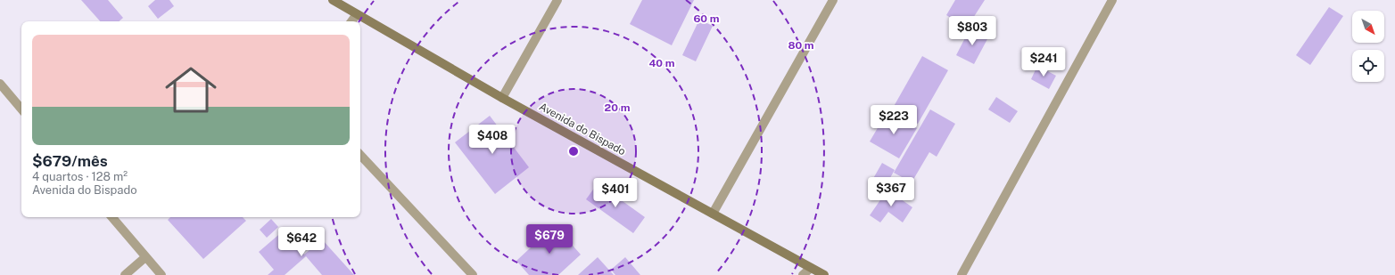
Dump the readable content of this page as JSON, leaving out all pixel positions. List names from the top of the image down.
{
  "streets": {
    "main road": ["Avenida do Bispado"]
  },
  "north": "bottom right",
  "page": {
    "price": [
      "$803",
      "$241",
      "$223",
      "$408",
      "$367",
      "$401",
      "$679",
      "$642"
    ],
    "list": [
      {
        "name": "$679/mês",
        "note": "4 quartos · 128 m² · Avenida do Bispado"
      }
    ]
  },
  "rings": [
    "60 m",
    "80 m",
    "40 m",
    "20 m"
  ]
}
